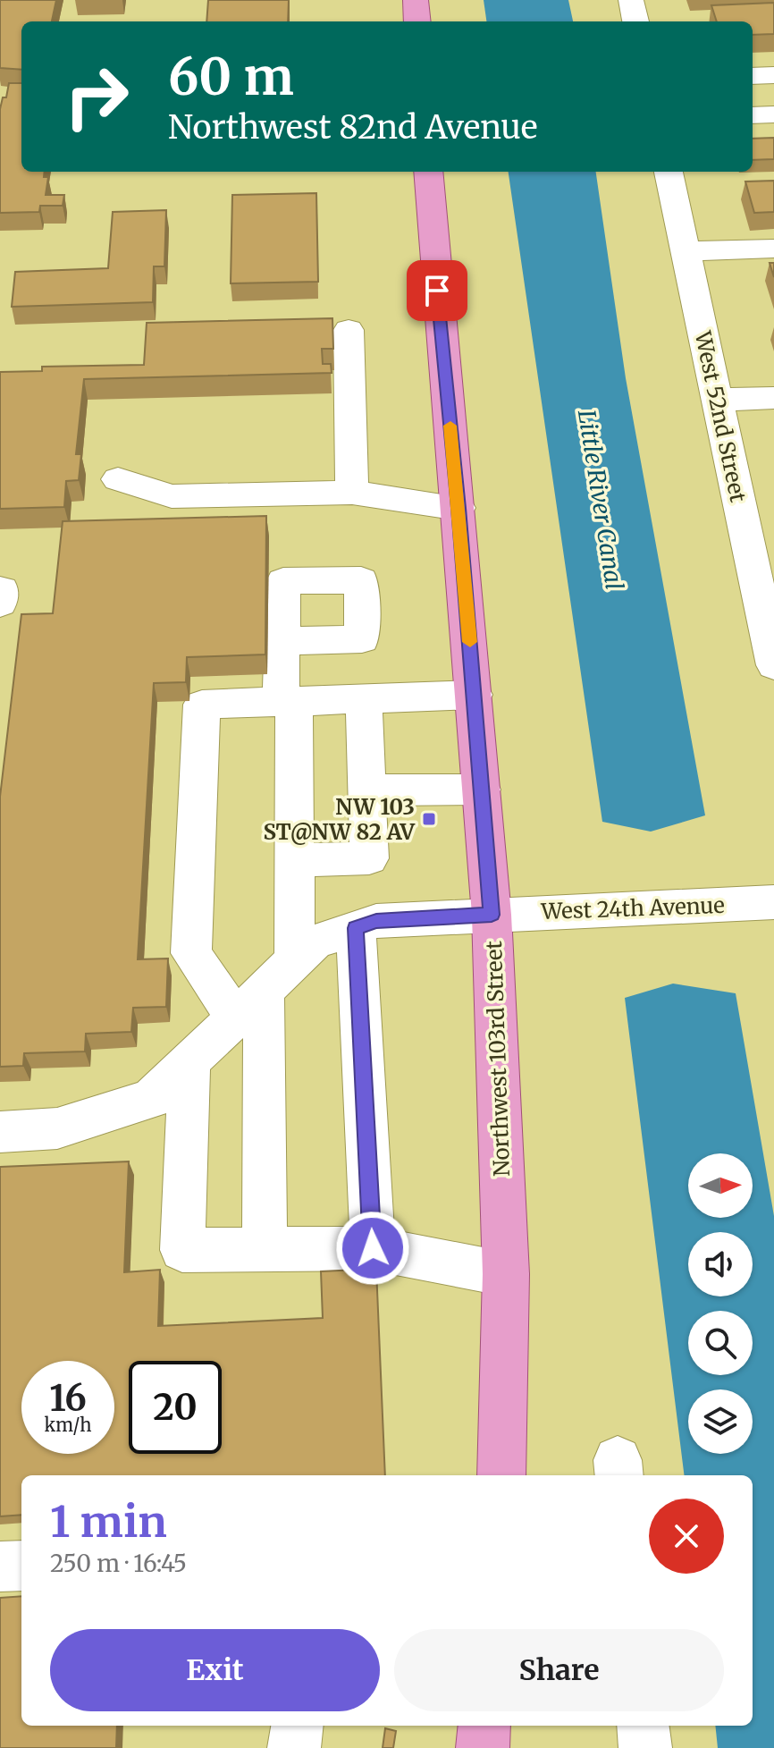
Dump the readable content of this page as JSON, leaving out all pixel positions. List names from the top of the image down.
{
  "streets": {
    "main road": ["Northwest 103rd Street"],
    "street": ["West 52nd Street", "West 24th Avenue"]
  },
  "crossings": [
    ["West 24th Avenue", "Northwest 103rd Street"]
  ],
  "water": ["Little River Canal"],
  "places": {
    "transit": ["NW 103 ST@NW 82 AV"]
  },
  "north": "right",
  "page": {
    "turn": ["60 m", "Northwest 82nd Avenue"],
    "speed": "16 km/h",
    "limit": "20",
    "heading": ["1 min", "250 m · 16:45"],
    "buttons": ["Exit", "Share"]
  }
}
